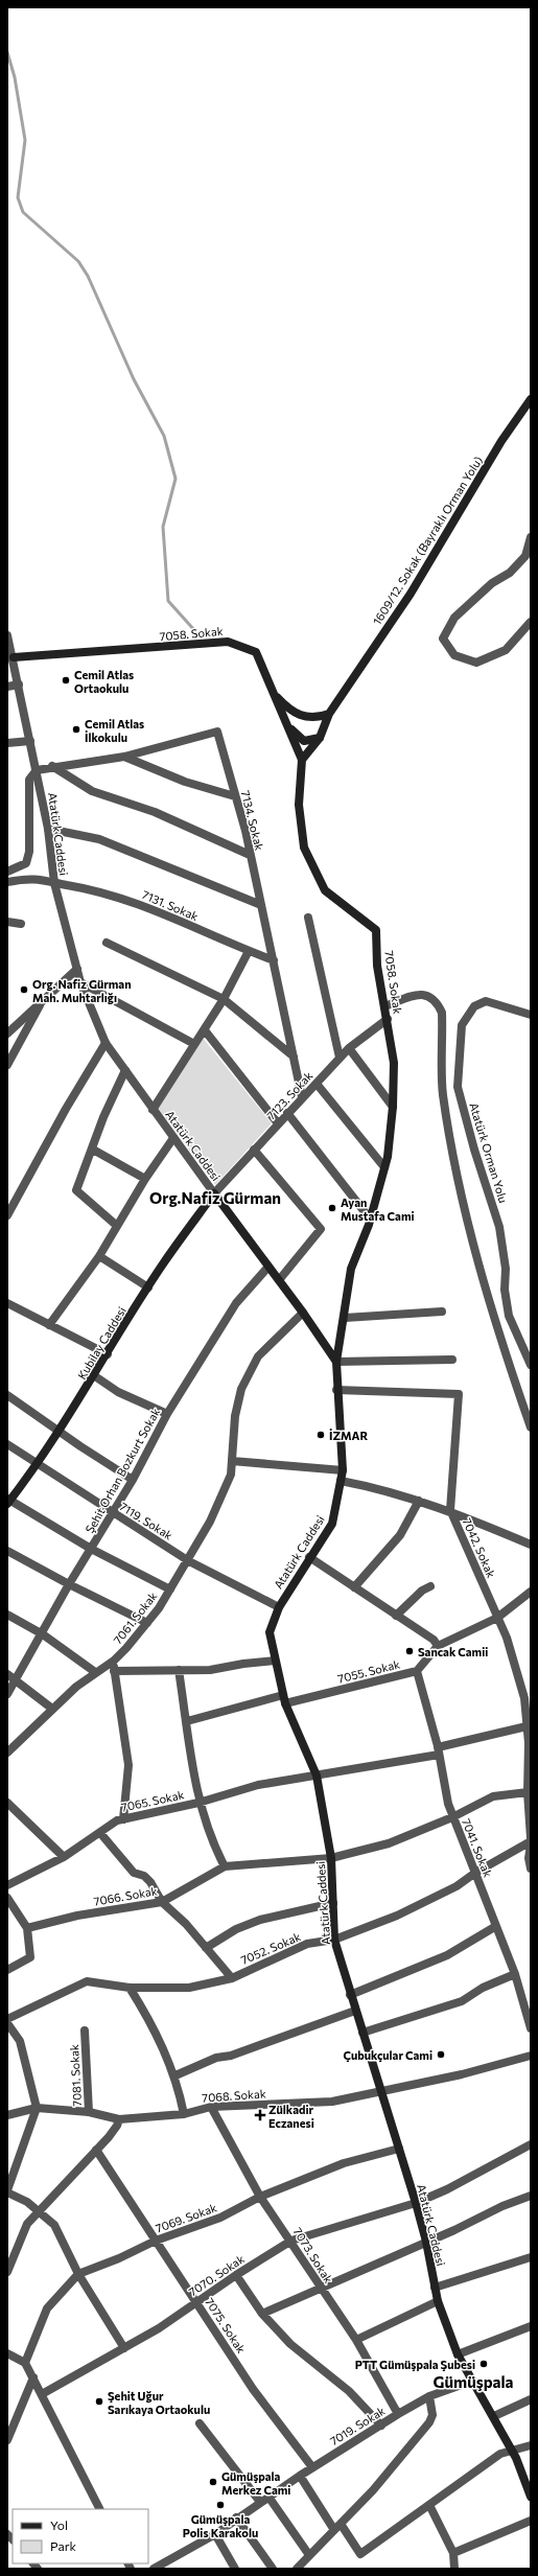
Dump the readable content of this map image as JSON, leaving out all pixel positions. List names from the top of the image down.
{
  "streets": {
    "main road": [
      "1609/12. Sokak (Bayraklı Orman Yolu)",
      "7058. Sokak",
      "Atatürk Caddesi",
      "Kubilay Caddesi"
    ],
    "street": [
      "7134. Sokak",
      "7131. Sokak",
      "7123. Sokak",
      "Atatürk Orman Yolu",
      "Şehit Orhan Bozkurt Sokak",
      "7119. Sokak",
      "7042. Sokak",
      "7061. Sokak",
      "7055. Sokak",
      "7065. Sokak",
      "7041. Sokak",
      "7066. Sokak",
      "7052. Sokak",
      "7081. Sokak",
      "7068. Sokak",
      "7069. Sokak",
      "7073. Sokak",
      "7070. Sokak",
      "7075. Sokak",
      "7019. Sokak"
    ]
  },
  "crossings": [
    ["1609/12. Sokak (Bayraklı Orman Yolu)", "7058. Sokak"],
    ["7058. Sokak", "Atatürk Caddesi"],
    ["7058. Sokak", "7123. Sokak"],
    ["7134. Sokak", "Atatürk Caddesi"],
    ["7134. Sokak", "7131. Sokak"],
    ["7134. Sokak", "7123. Sokak"],
    ["Atatürk Caddesi", "7131. Sokak"],
    ["Atatürk Caddesi", "7123. Sokak"],
    ["Atatürk Caddesi", "Kubilay Caddesi"],
    ["Atatürk Caddesi", "Şehit Orhan Bozkurt Sokak"],
    ["Atatürk Caddesi", "7119. Sokak"],
    ["Atatürk Caddesi", "7042. Sokak"],
    ["Atatürk Caddesi", "7061. Sokak"],
    ["Atatürk Caddesi", "7055. Sokak"],
    ["Atatürk Caddesi", "7065. Sokak"],
    ["Atatürk Caddesi", "7066. Sokak"],
    ["Atatürk Caddesi", "7052. Sokak"],
    ["Atatürk Caddesi", "7068. Sokak"],
    ["Atatürk Caddesi", "7069. Sokak"],
    ["Atatürk Caddesi", "7070. Sokak"],
    ["Atatürk Caddesi", "7019. Sokak"],
    ["7123. Sokak", "Kubilay Caddesi"],
    ["Kubilay Caddesi", "7119. Sokak"],
    ["Şehit Orhan Bozkurt Sokak", "7119. Sokak"],
    ["7119. Sokak", "7061. Sokak"],
    ["7042. Sokak", "7055. Sokak"],
    ["7042. Sokak", "7065. Sokak"],
    ["7042. Sokak", "7066. Sokak"],
    ["7055. Sokak", "7041. Sokak"],
    ["7065. Sokak", "7041. Sokak"],
    ["7041. Sokak", "7066. Sokak"],
    ["7041. Sokak", "7052. Sokak"],
    ["7081. Sokak", "7068. Sokak"],
    ["7068. Sokak", "7073. Sokak"],
    ["7069. Sokak", "7073. Sokak"],
    ["7069. Sokak", "7075. Sokak"],
    ["7073. Sokak", "7070. Sokak"],
    ["7073. Sokak", "7019. Sokak"],
    ["7070. Sokak", "7075. Sokak"],
    ["7075. Sokak", "7019. Sokak"]
  ],
  "districts": ["Org.Nafiz Gürman", "Gümüşpala"],
  "places": {
    "other": [
      "Cemil Atlas Ortaokulu",
      "Cemil Atlas İlkokulu",
      "Org. Nafiz Gürman Mah. Muhtarlığı",
      "Ayan Mustafa Cami",
      "İZMAR",
      "Sancak Camii",
      "Çubukçular Cami",
      "PTT Gümüşpala Şubesi",
      "Şehit Uğur Sarıkaya Ortaokulu",
      "Gümüşpala Merkez Cami",
      "Gümüşpala Polis Karakolu"
    ],
    "health": ["Zülkadir Eczanesi"]
  },
  "legend": ["Yol", "Park"]
}
